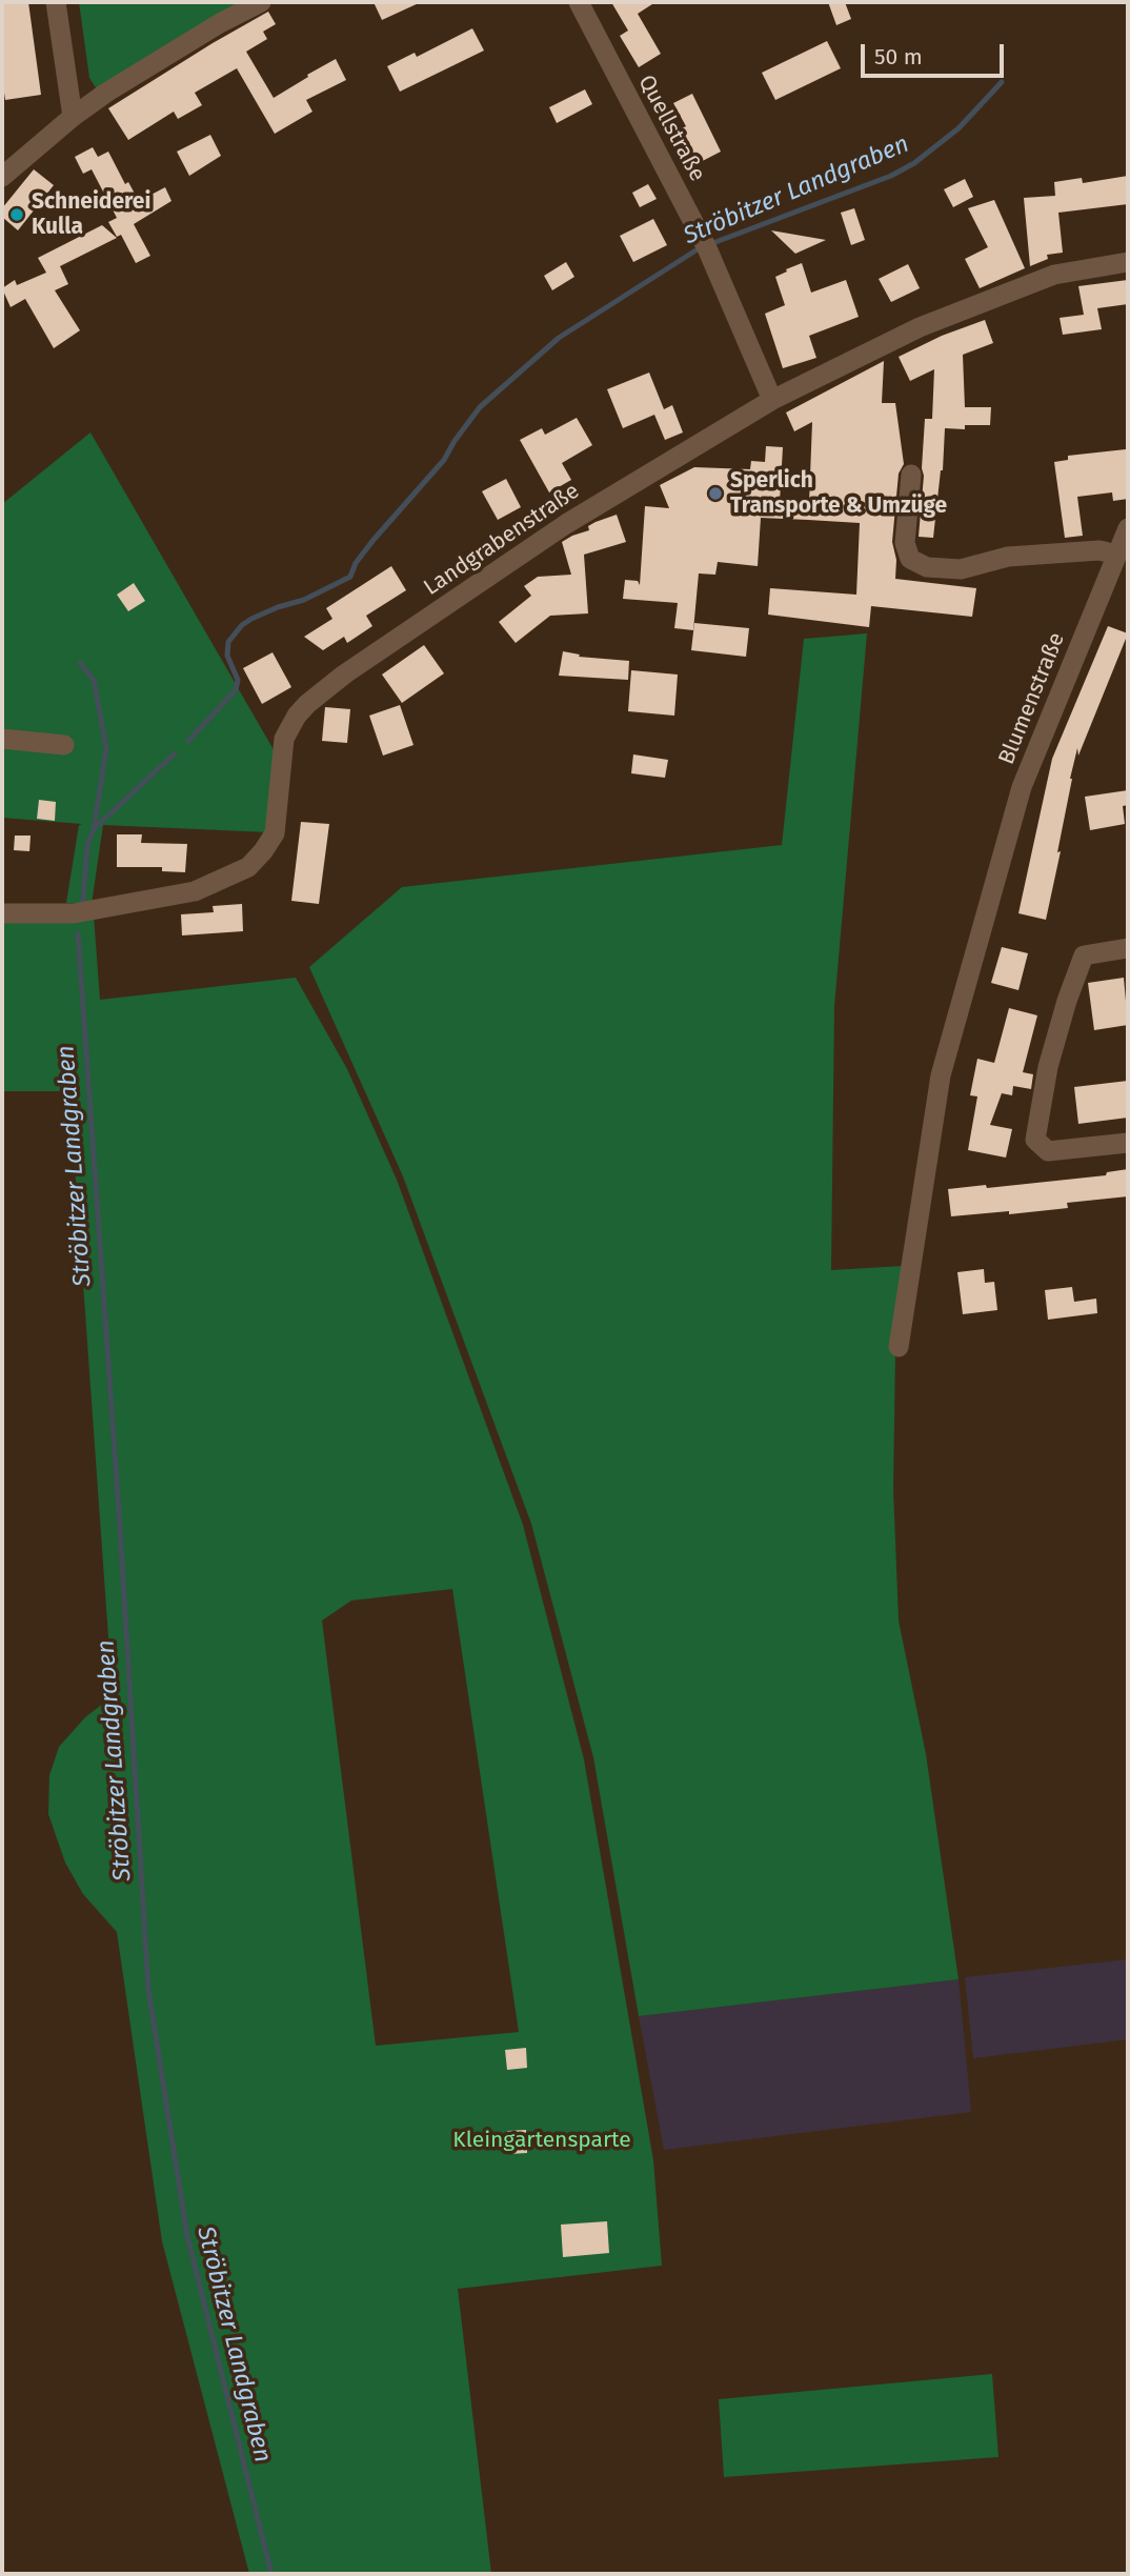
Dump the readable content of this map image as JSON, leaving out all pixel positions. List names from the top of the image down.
{
  "streets": {
    "street": ["Quellstraße", "Landgrabenstraße", "Blumenstraße"]
  },
  "crossings": [
    ["Quellstraße", "Landgrabenstraße"]
  ],
  "water": ["Ströbitzer Landgraben"],
  "parks": ["Kleingartensparte"],
  "places": ["Schneiderei Kulla", "Sperlich Transporte & Umzüge"],
  "scale_bar": "50 m"
}
